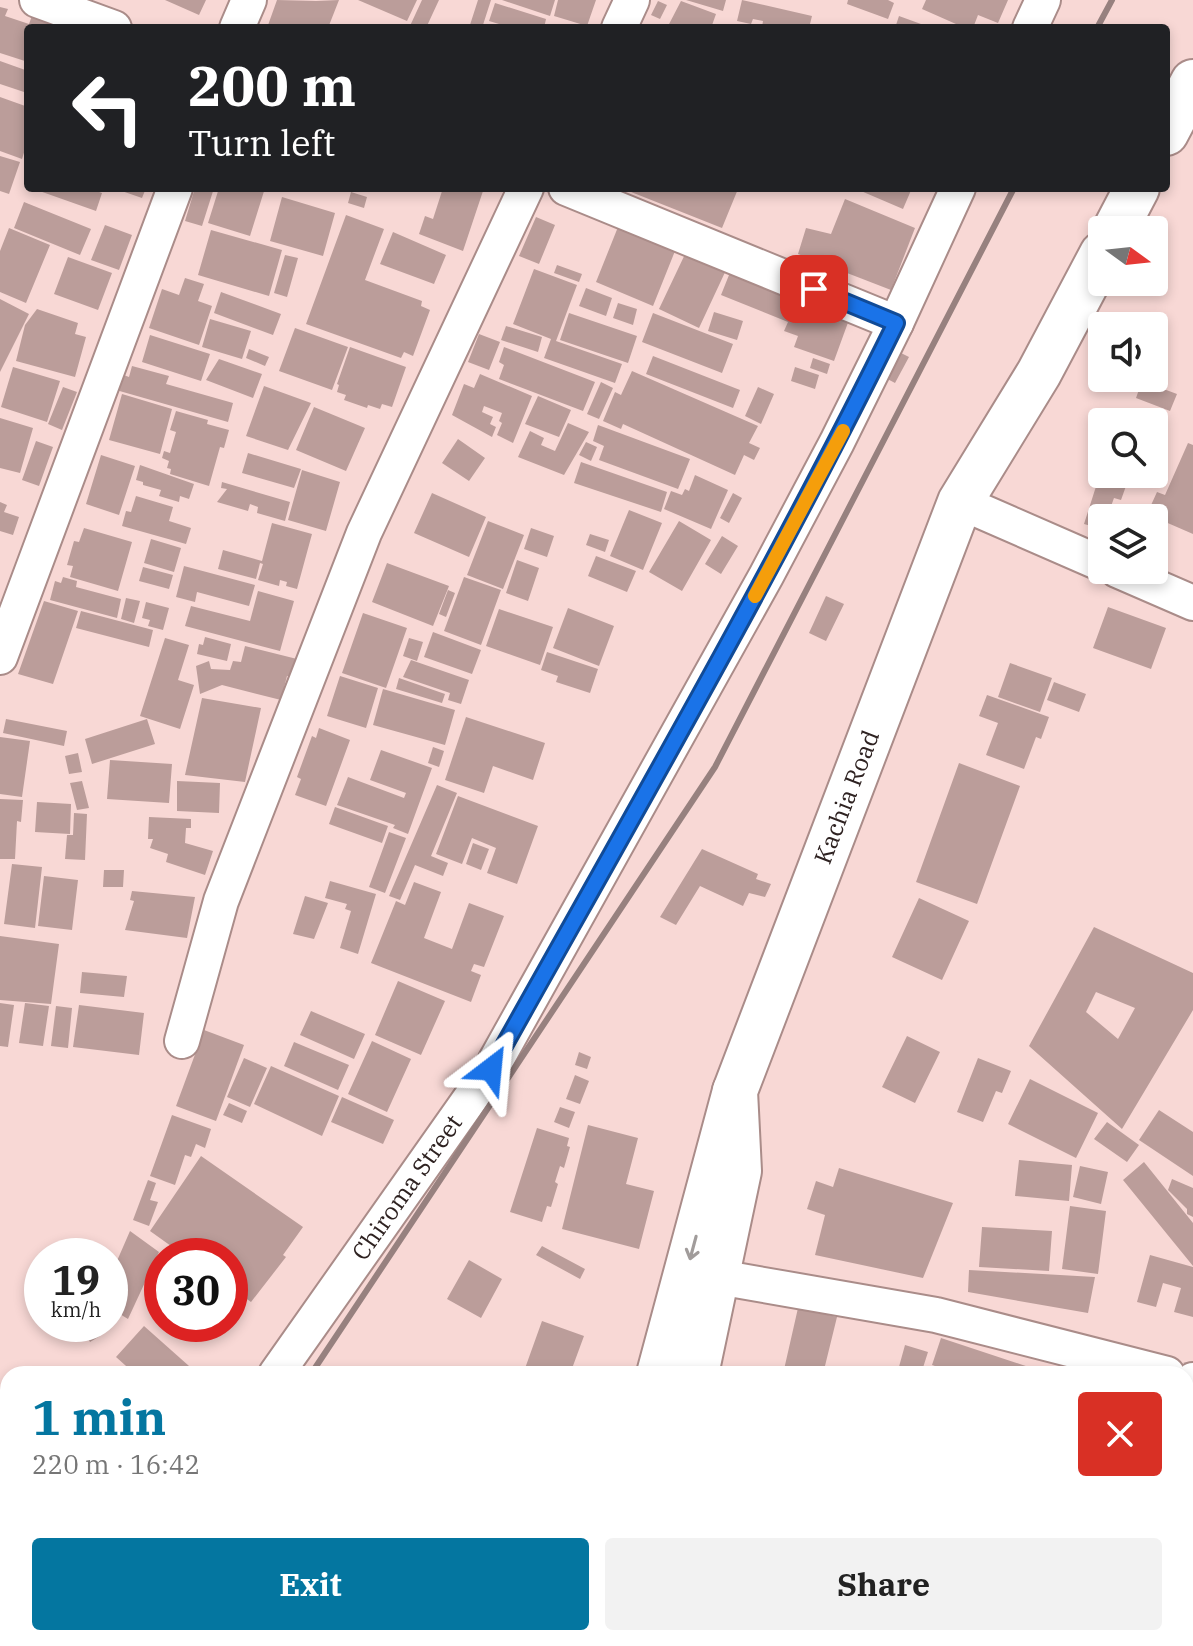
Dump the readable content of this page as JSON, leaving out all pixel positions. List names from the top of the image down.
{
  "streets": {
    "main road": ["Kachia Road"],
    "street": ["Chiroma Street"]
  },
  "north": "right",
  "page": {
    "turn": ["200 m", "Turn left"],
    "speed": "19 km/h",
    "limit": "30",
    "heading": ["1 min", "220 m · 16:42"],
    "buttons": ["Exit", "Share"]
  }
}
